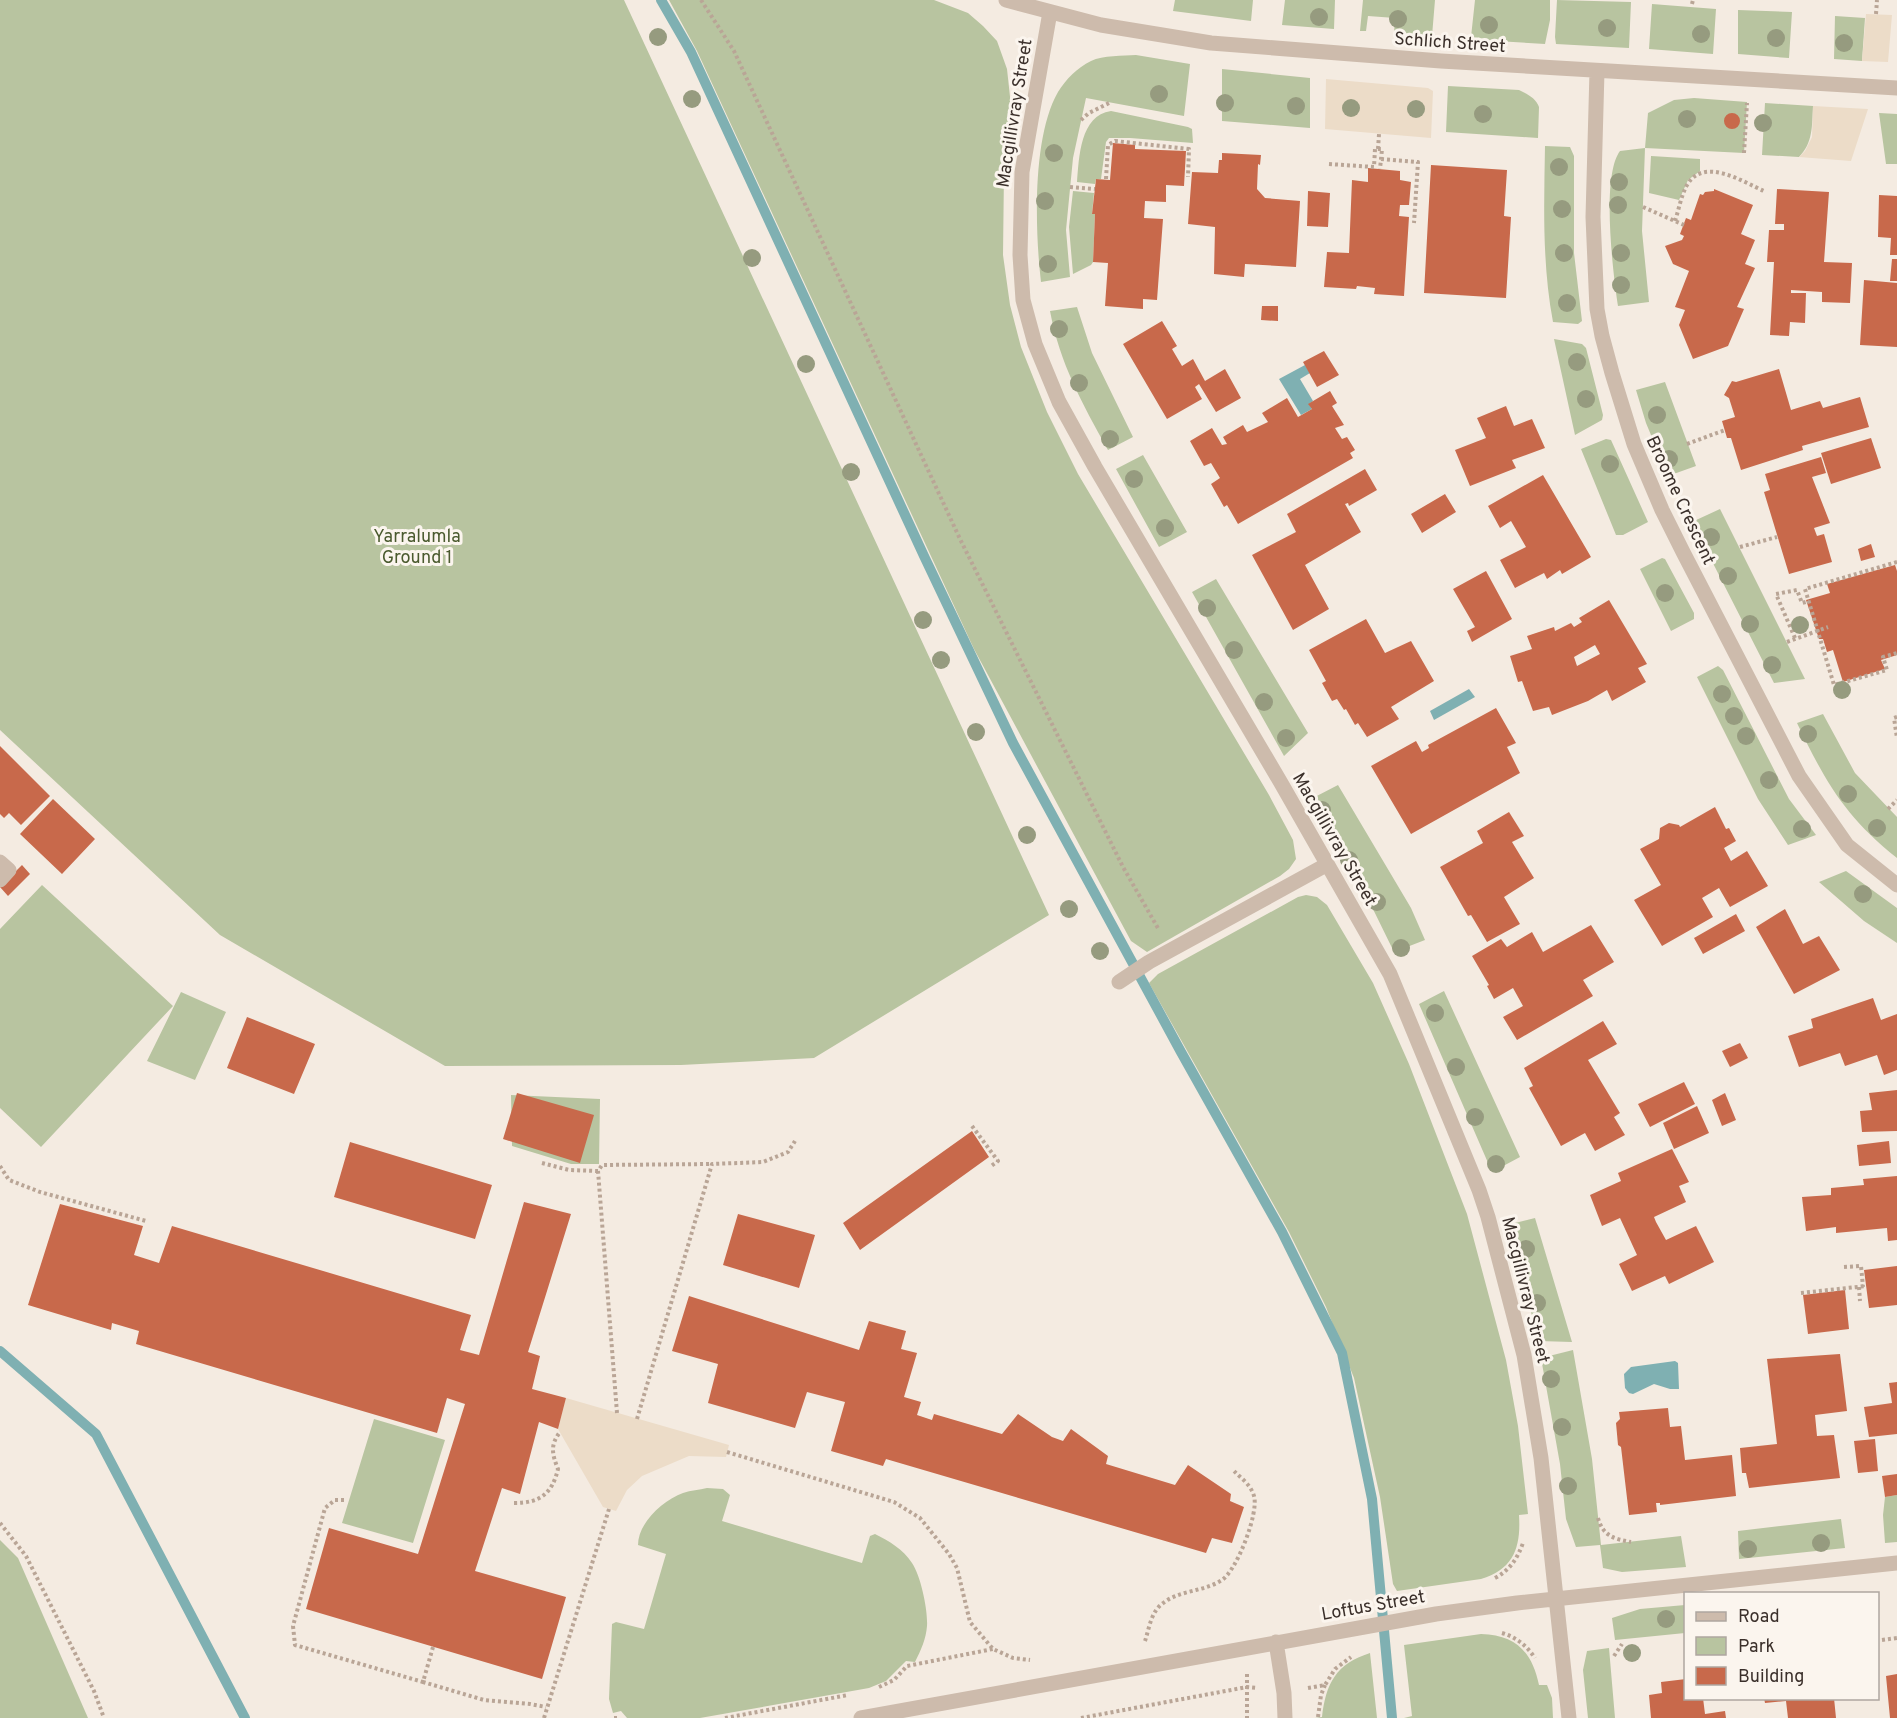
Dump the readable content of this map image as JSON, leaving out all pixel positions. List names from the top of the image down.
{
  "streets": {
    "street": [
      "Schlich Street",
      "Macgillivray Street",
      "Broome Crescent",
      "Loftus Street"
    ]
  },
  "crossings": [
    ["Schlich Street", "Macgillivray Street"],
    ["Schlich Street", "Broome Crescent"],
    ["Macgillivray Street", "Loftus Street"]
  ],
  "parks": ["Yarralumla Ground 1"],
  "legend": ["Road", "Park", "Building"]
}
